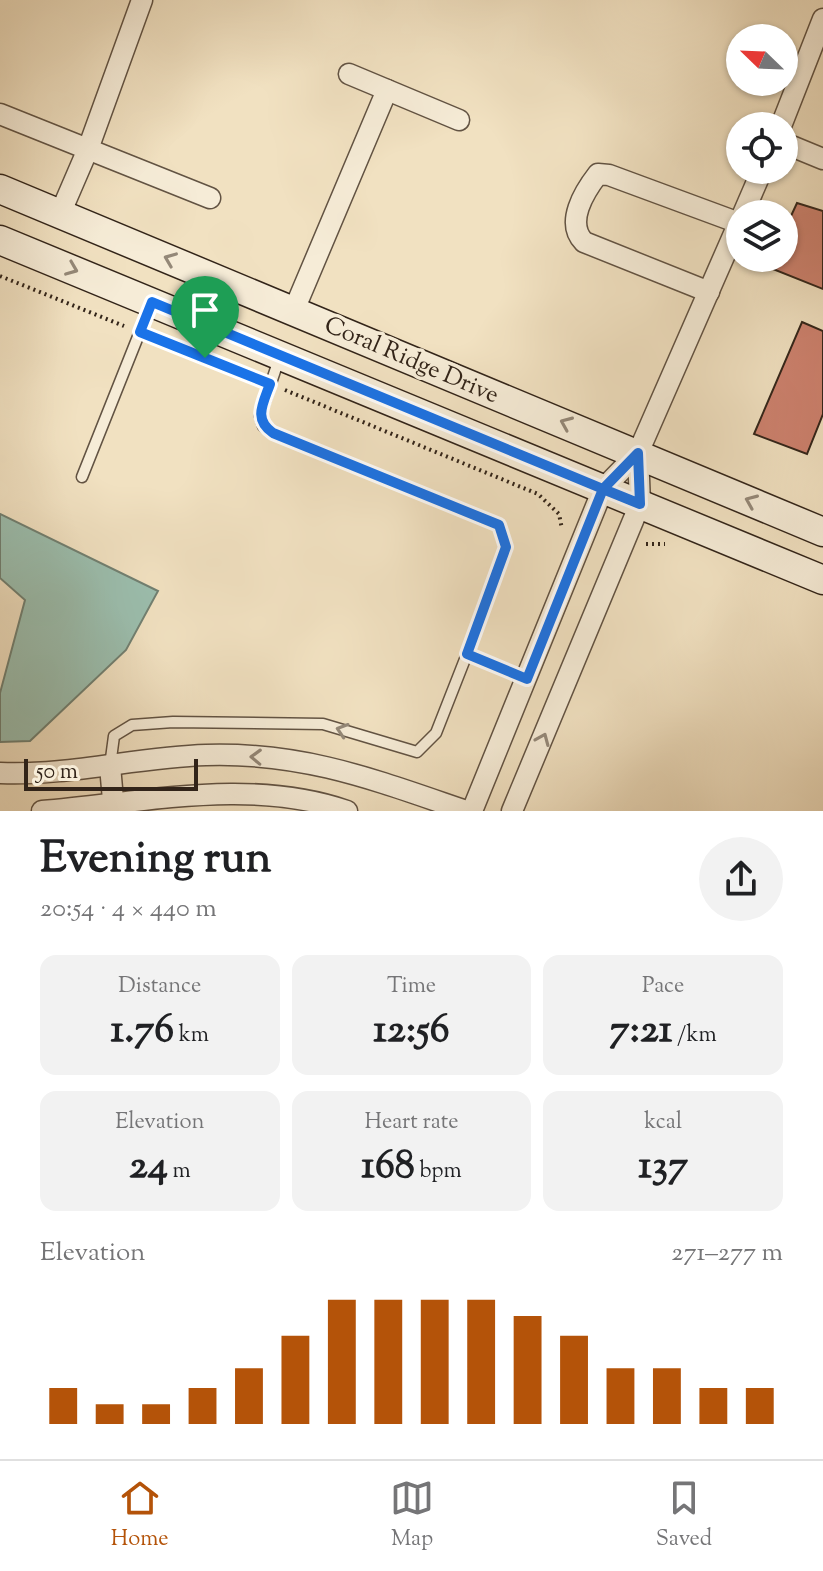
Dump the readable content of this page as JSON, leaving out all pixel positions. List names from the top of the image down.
{
  "streets": {
    "main road": ["Coral Ridge Drive"]
  },
  "scale_bar": "50 m",
  "north": "top left",
  "page": {
    "scale": "50 m",
    "heading": ["Evening run", "20:54 · 4 × 440 m"],
    "stats": [
      ["Distance", "1.76 km"],
      ["Time", "12:56"],
      ["Pace", "7:21 /km"],
      ["Elevation", "24 m"],
      ["Heart rate", "168 bpm"],
      ["kcal", "137"]
    ],
    "chart": ["Elevation", "271–277 m"],
    "tabs": ["Home", "Map", "Saved"]
  }
}
